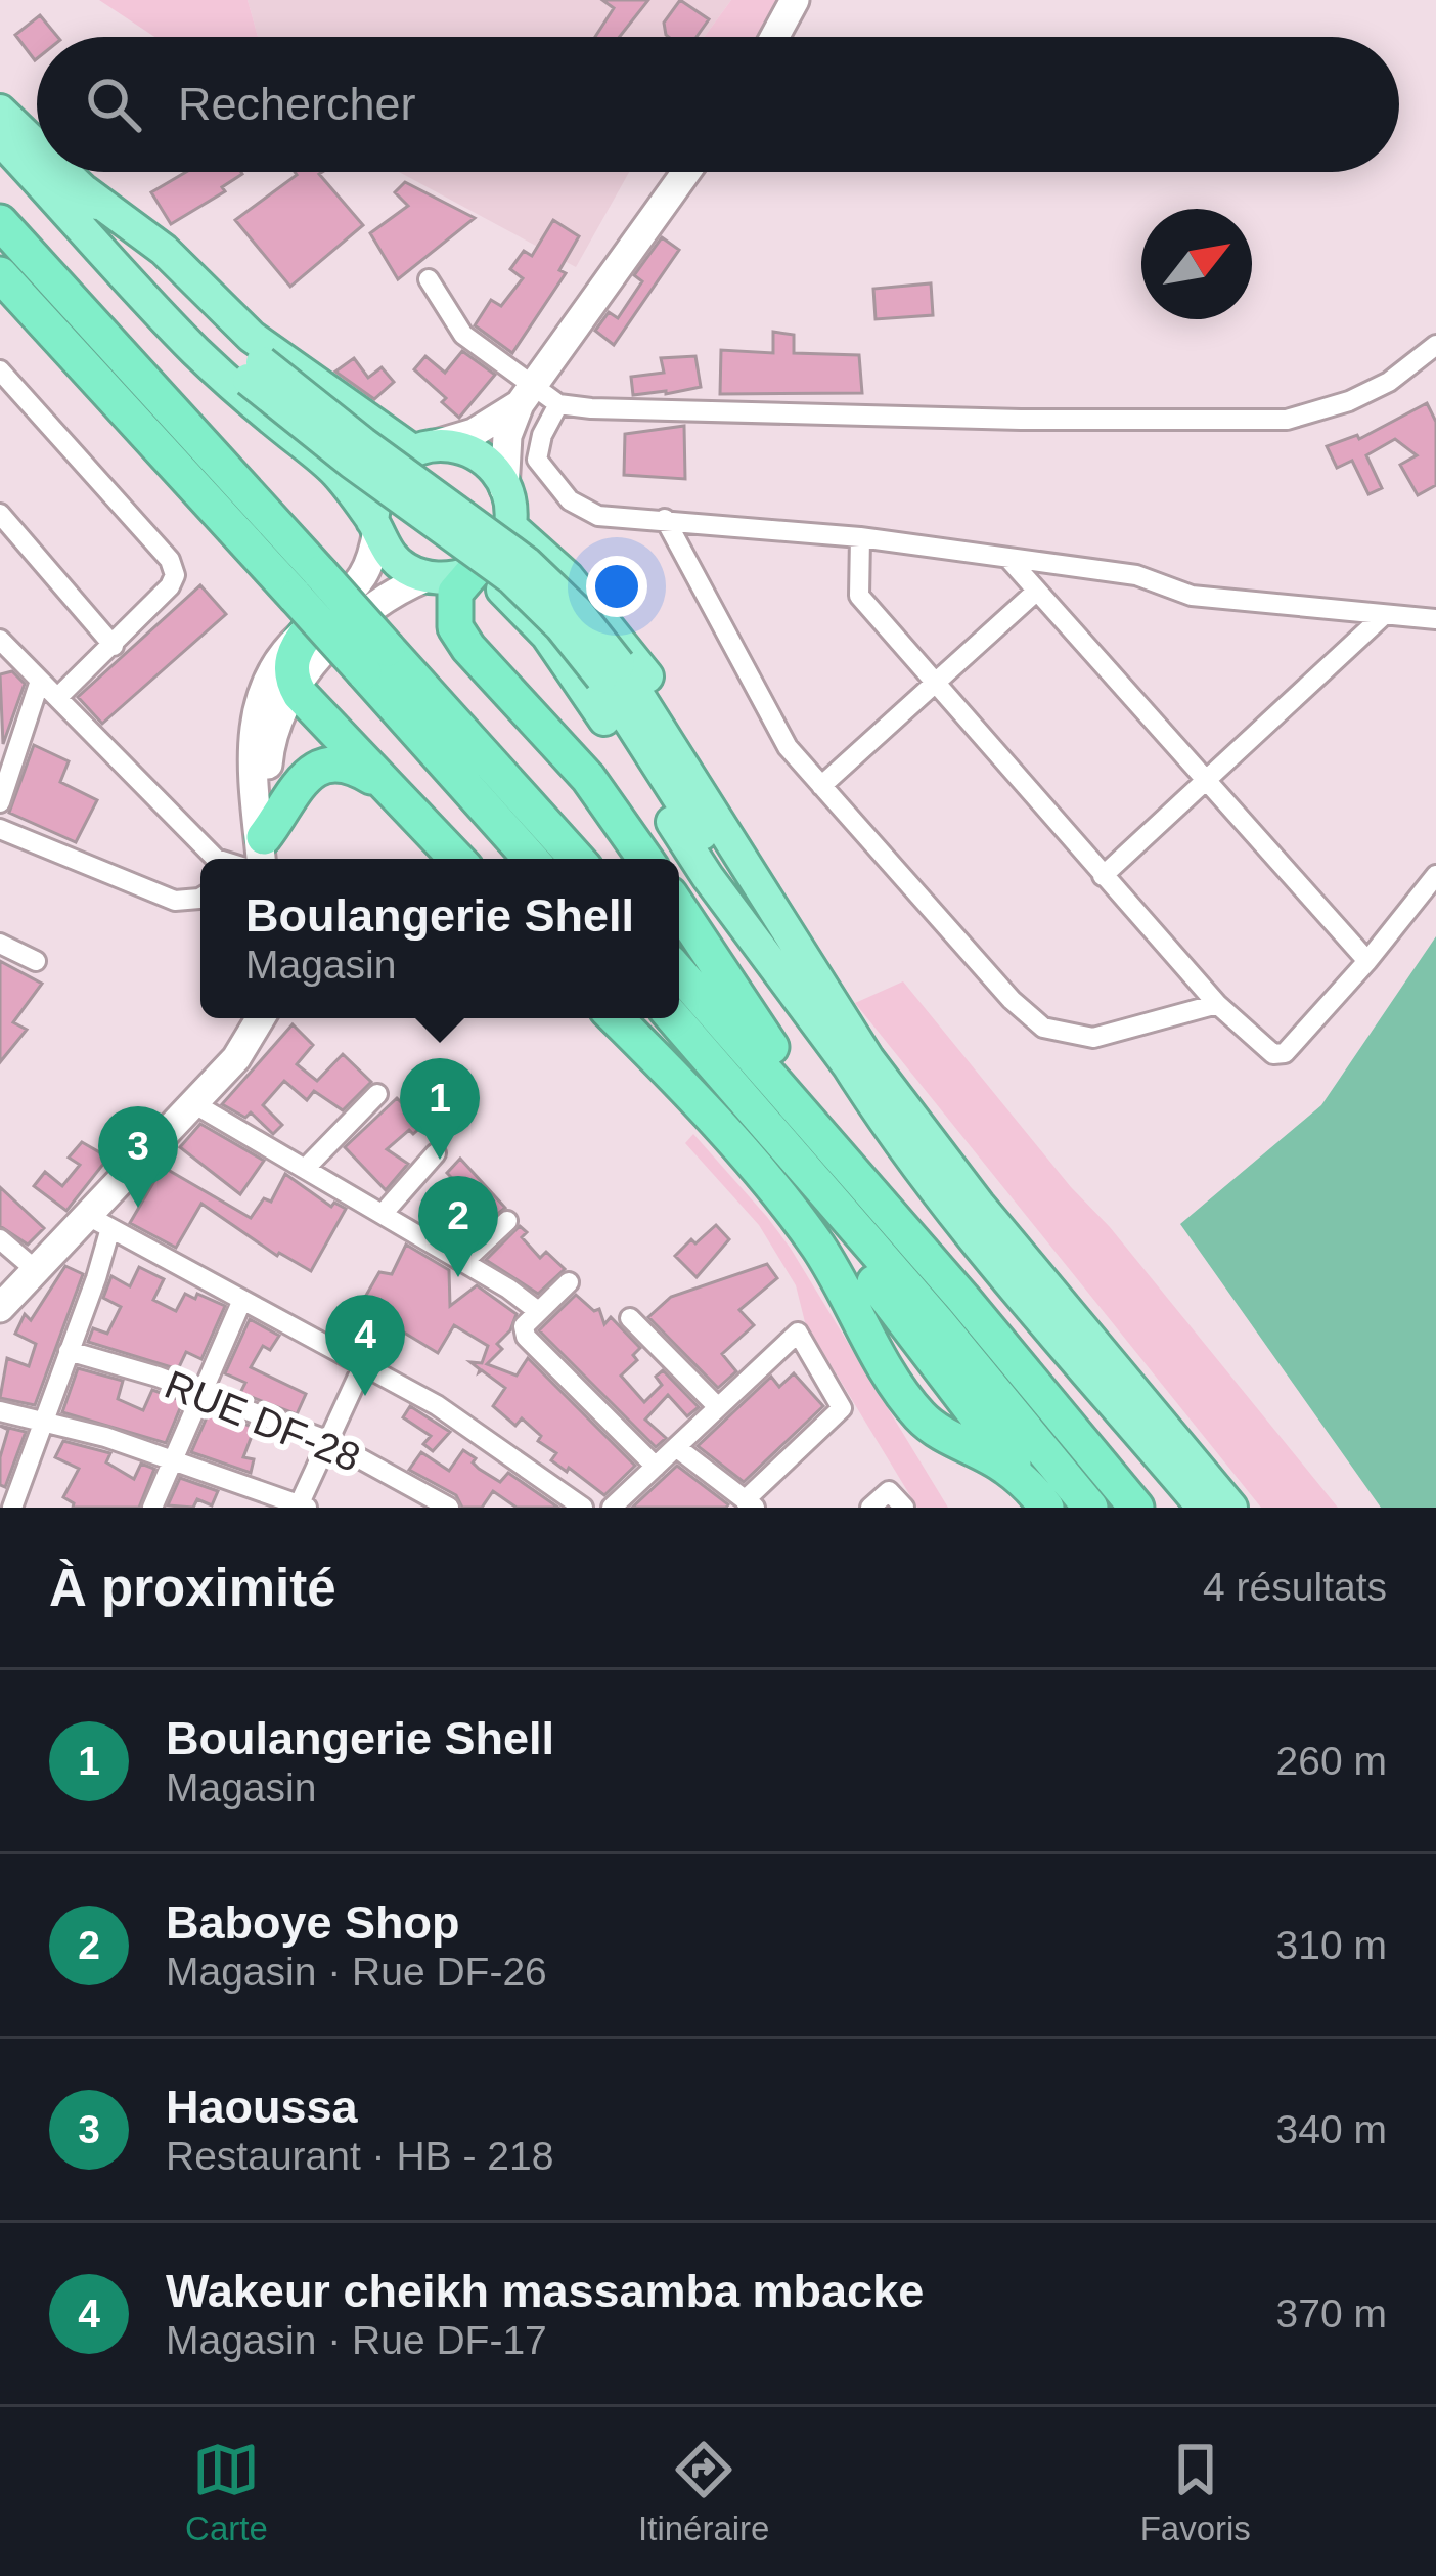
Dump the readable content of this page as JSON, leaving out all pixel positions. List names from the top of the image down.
{
  "streets": {
    "street": ["RUE DF-28"]
  },
  "north": "top right",
  "page": {
    "search": "Rechercher",
    "popup": ["Boulangerie Shell", "Magasin"],
    "pins": [
      "1",
      "3",
      "2",
      "4"
    ],
    "heading": ["À proximité", "4 résultats"],
    "list": [
      {
        "mark": "1",
        "name": "Boulangerie Shell",
        "note": "Magasin",
        "value": "260 m"
      },
      {
        "mark": "2",
        "name": "Baboye Shop",
        "note": "Magasin · Rue DF-26",
        "value": "310 m"
      },
      {
        "mark": "3",
        "name": "Haoussa",
        "note": "Restaurant · HB - 218",
        "value": "340 m"
      },
      {
        "mark": "4",
        "name": "Wakeur cheikh massamba mbacke",
        "note": "Magasin · Rue DF-17",
        "value": "370 m"
      }
    ],
    "nav": ["Carte", "Itinéraire", "Favoris"]
  }
}
